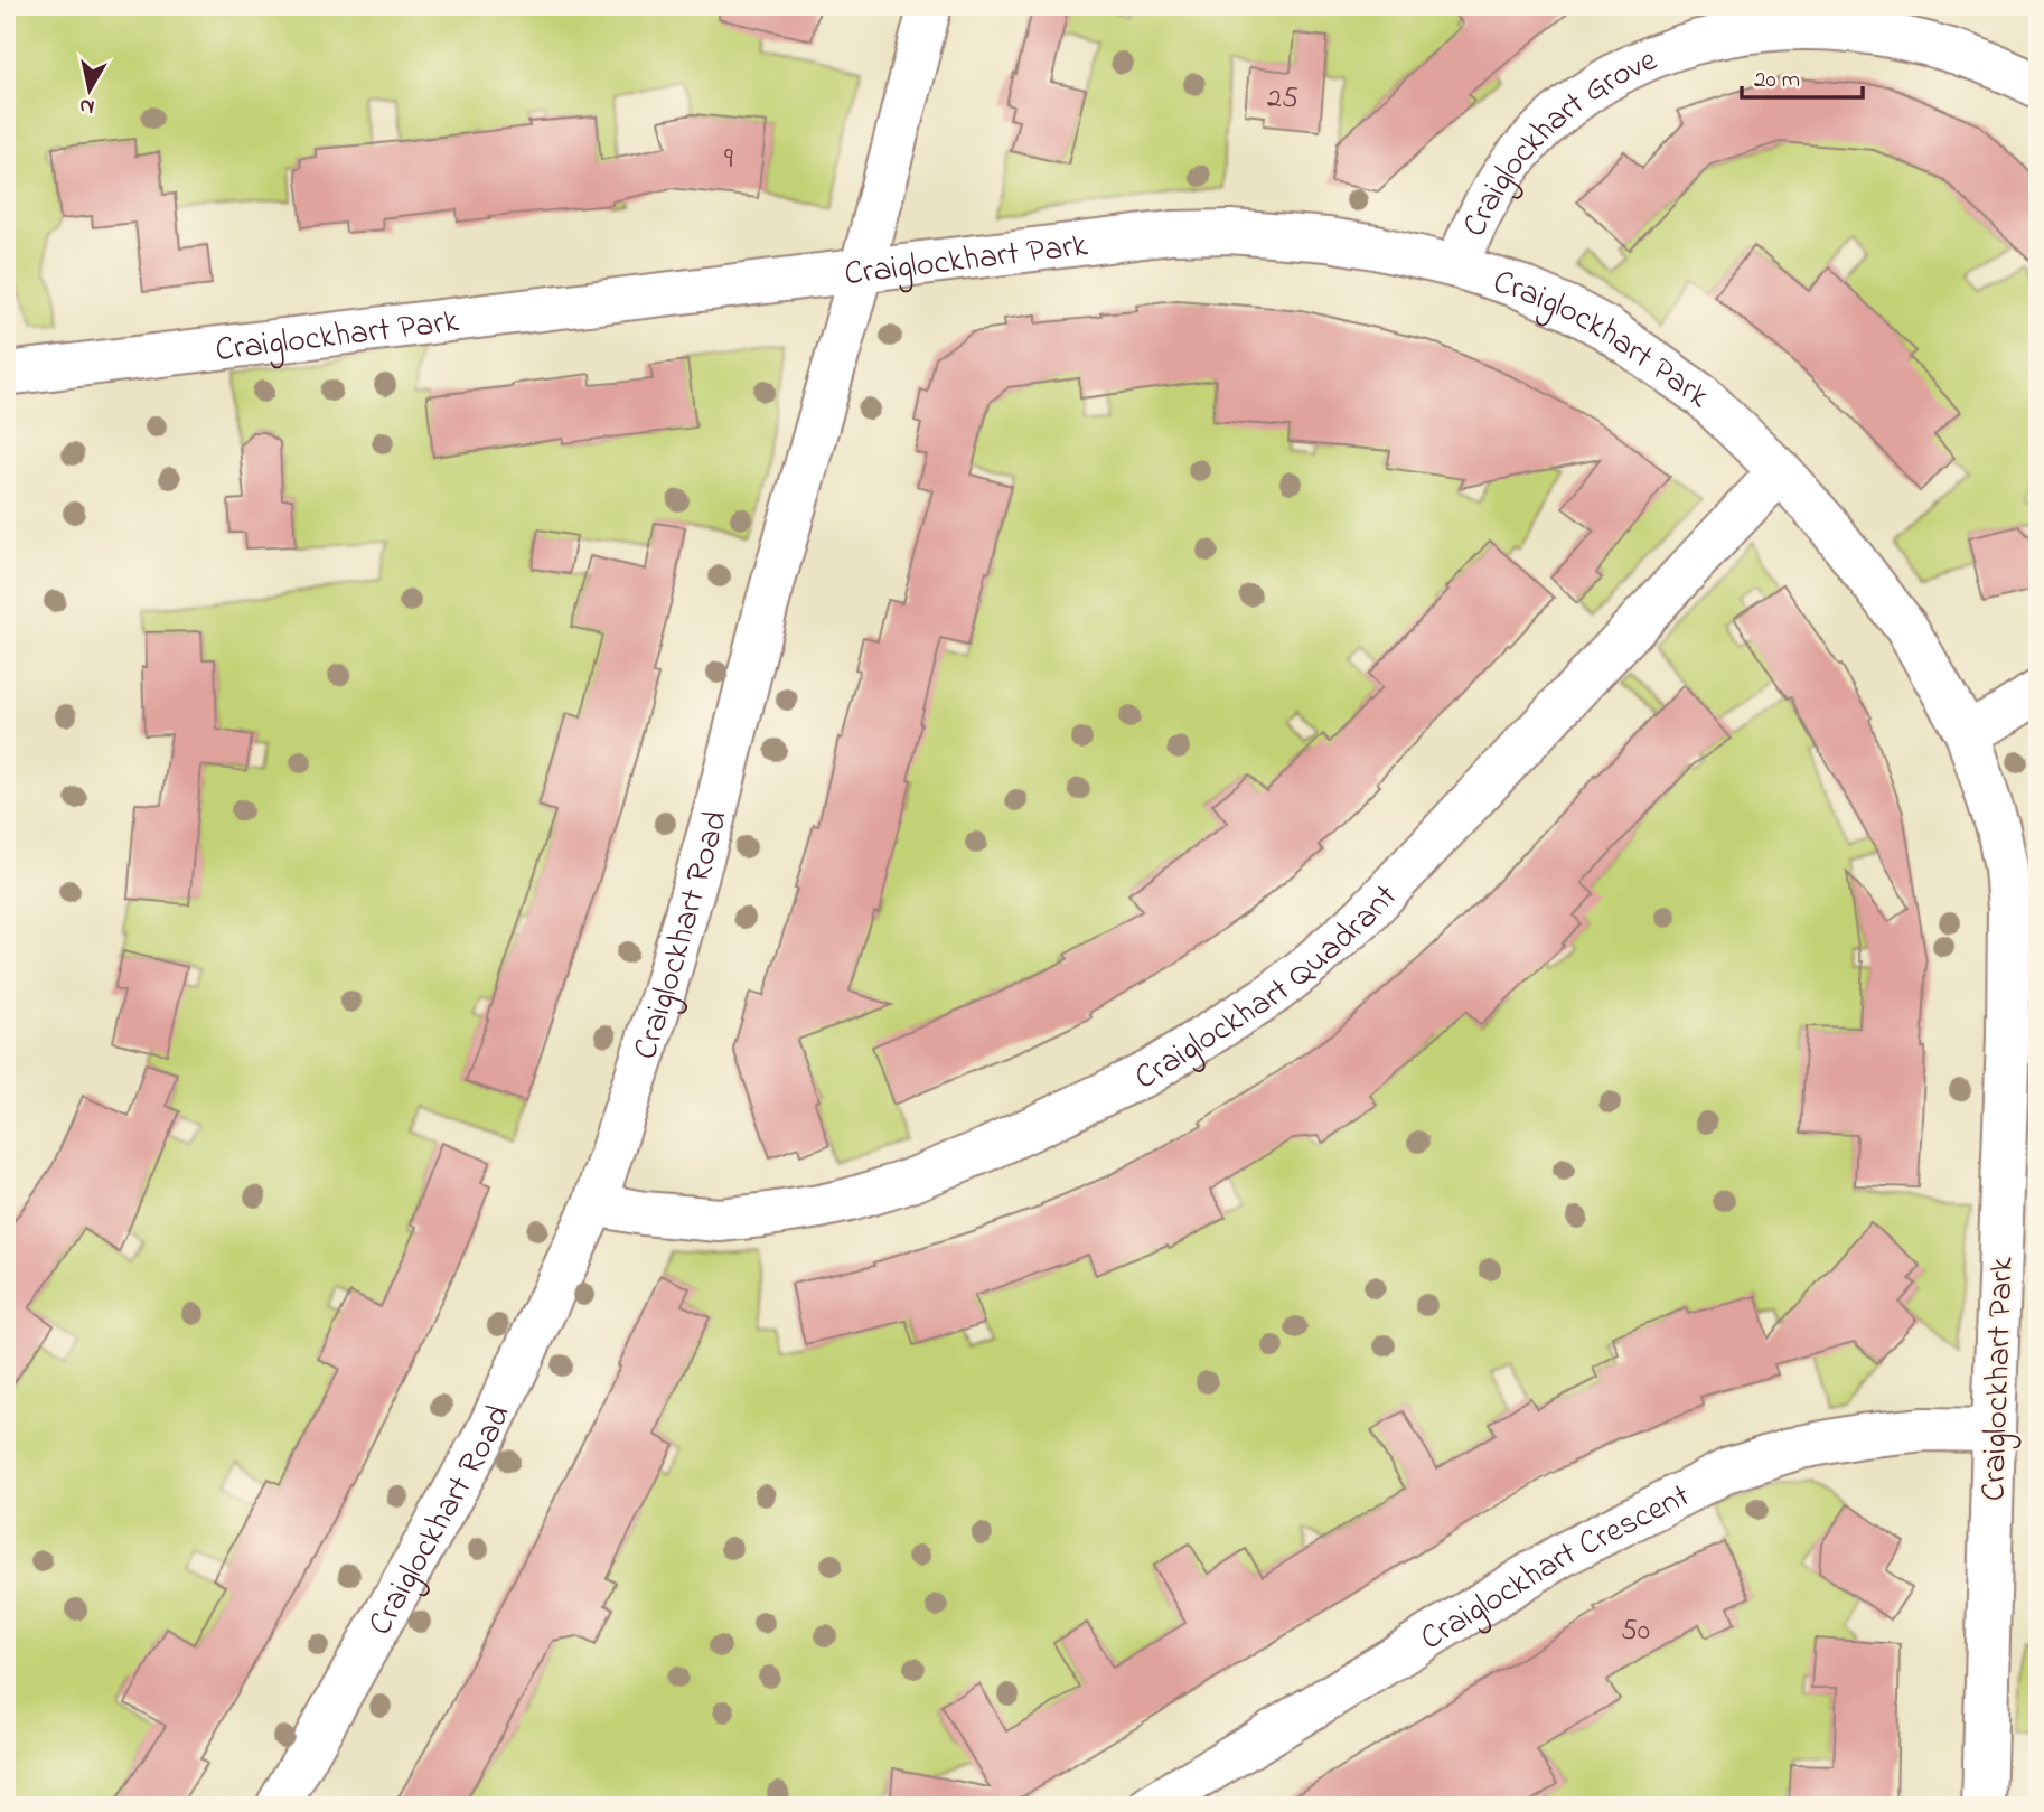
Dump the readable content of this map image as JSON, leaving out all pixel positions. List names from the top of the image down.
{
  "streets": {
    "street": [
      "Craiglockhart Grove",
      "Craiglockhart Park",
      "Craiglockhart Road",
      "Craiglockhart Quadrant",
      "Craiglockhart Crescent"
    ]
  },
  "crossings": [
    ["Craiglockhart Grove", "Craiglockhart Park"],
    ["Craiglockhart Park", "Craiglockhart Road"],
    ["Craiglockhart Park", "Craiglockhart Quadrant"],
    ["Craiglockhart Park", "Craiglockhart Crescent"],
    ["Craiglockhart Road", "Craiglockhart Quadrant"]
  ],
  "house_numbers": ["25", "9", "50"],
  "scale_bar": "20 m",
  "north": "bottom"
}
